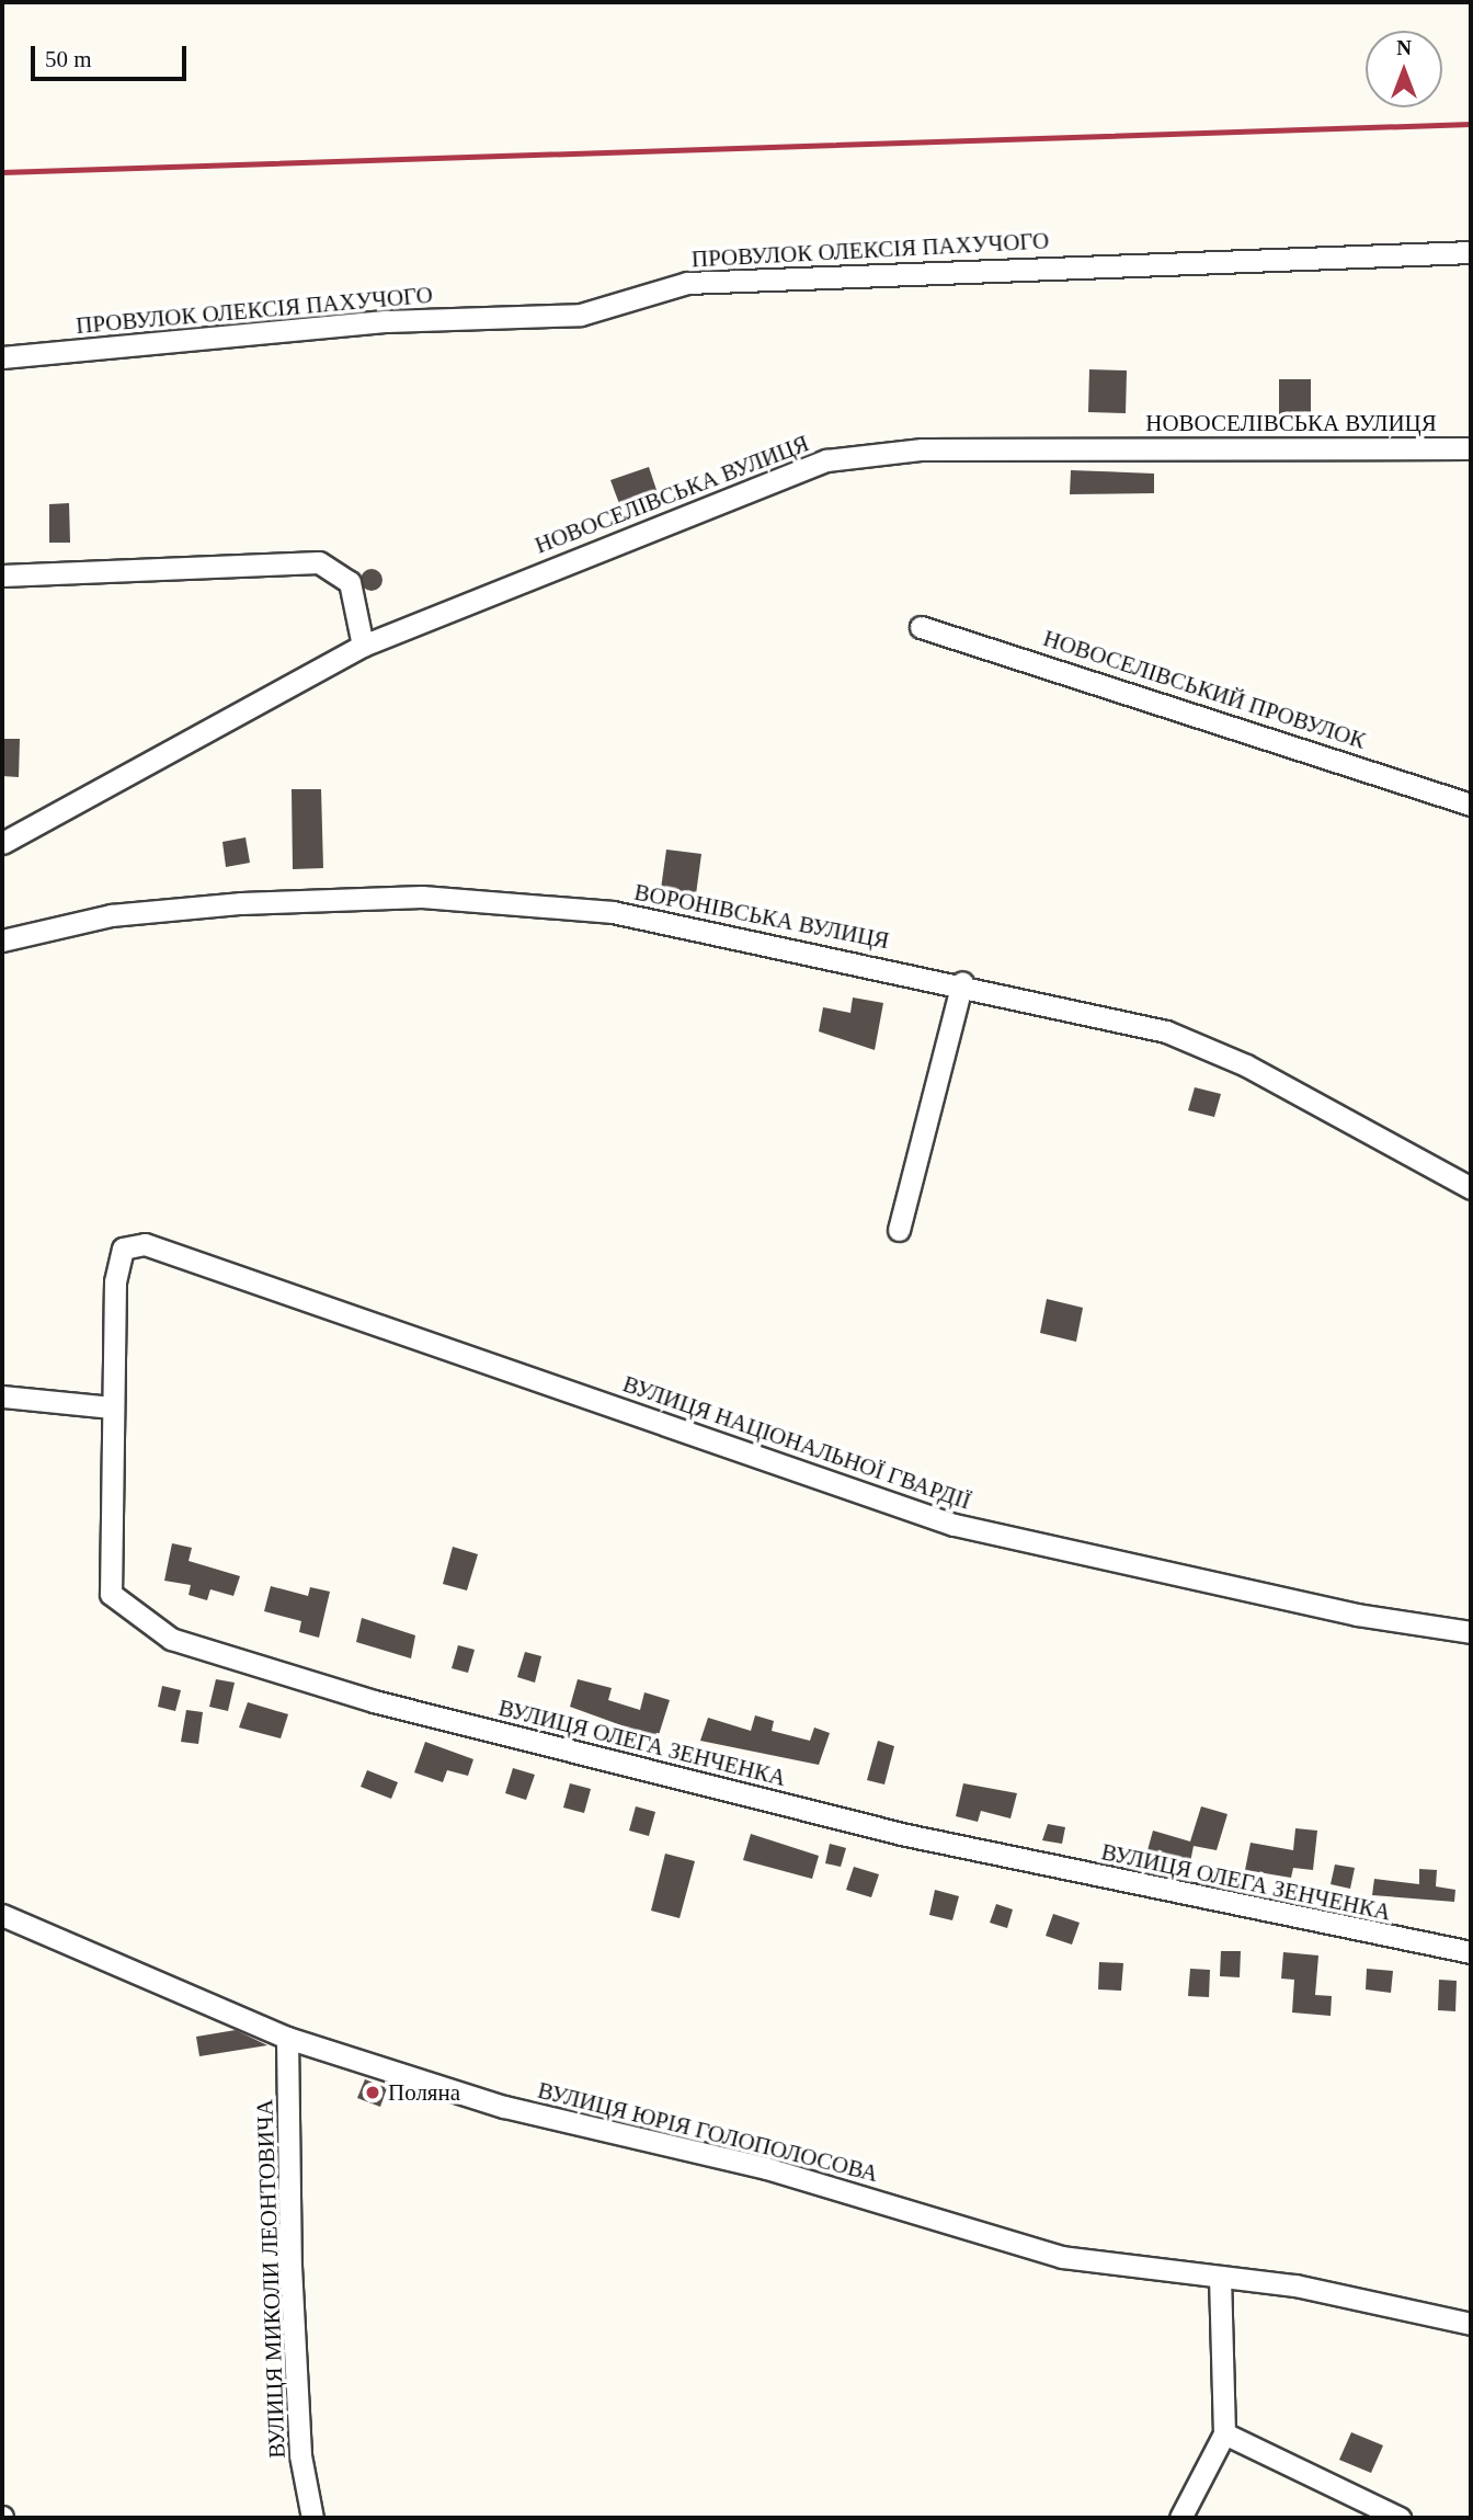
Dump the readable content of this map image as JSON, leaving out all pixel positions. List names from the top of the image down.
{
  "streets": {
    "street": [
      "ПРОВУЛОК ОЛЕКСІЯ ПАХУЧОГО",
      "НОВОСЕЛІВСЬКА ВУЛИЦЯ",
      "НОВОСЕЛІВСЬКИЙ ПРОВУЛОК",
      "ВОРОНІВСЬКА ВУЛИЦЯ",
      "ВУЛИЦЯ НАЦІОНАЛЬНОЇ ГВАРДІЇ",
      "ВУЛИЦЯ ОЛЕГА ЗЕНЧЕНКА",
      "ВУЛИЦЯ ЮРІЯ ГОЛОПОЛОСОВА",
      "ВУЛИЦЯ МИКОЛИ ЛЕОНТОВИЧА"
    ]
  },
  "crossings": [
    ["ВУЛИЦЯ НАЦІОНАЛЬНОЇ ГВАРДІЇ", "ВУЛИЦЯ ОЛЕГА ЗЕНЧЕНКА"],
    ["ВУЛИЦЯ ЮРІЯ ГОЛОПОЛОСОВА", "ВУЛИЦЯ МИКОЛИ ЛЕОНТОВИЧА"]
  ],
  "places": ["Поляна"],
  "scale_bar": "50 m",
  "north": "top"
}
